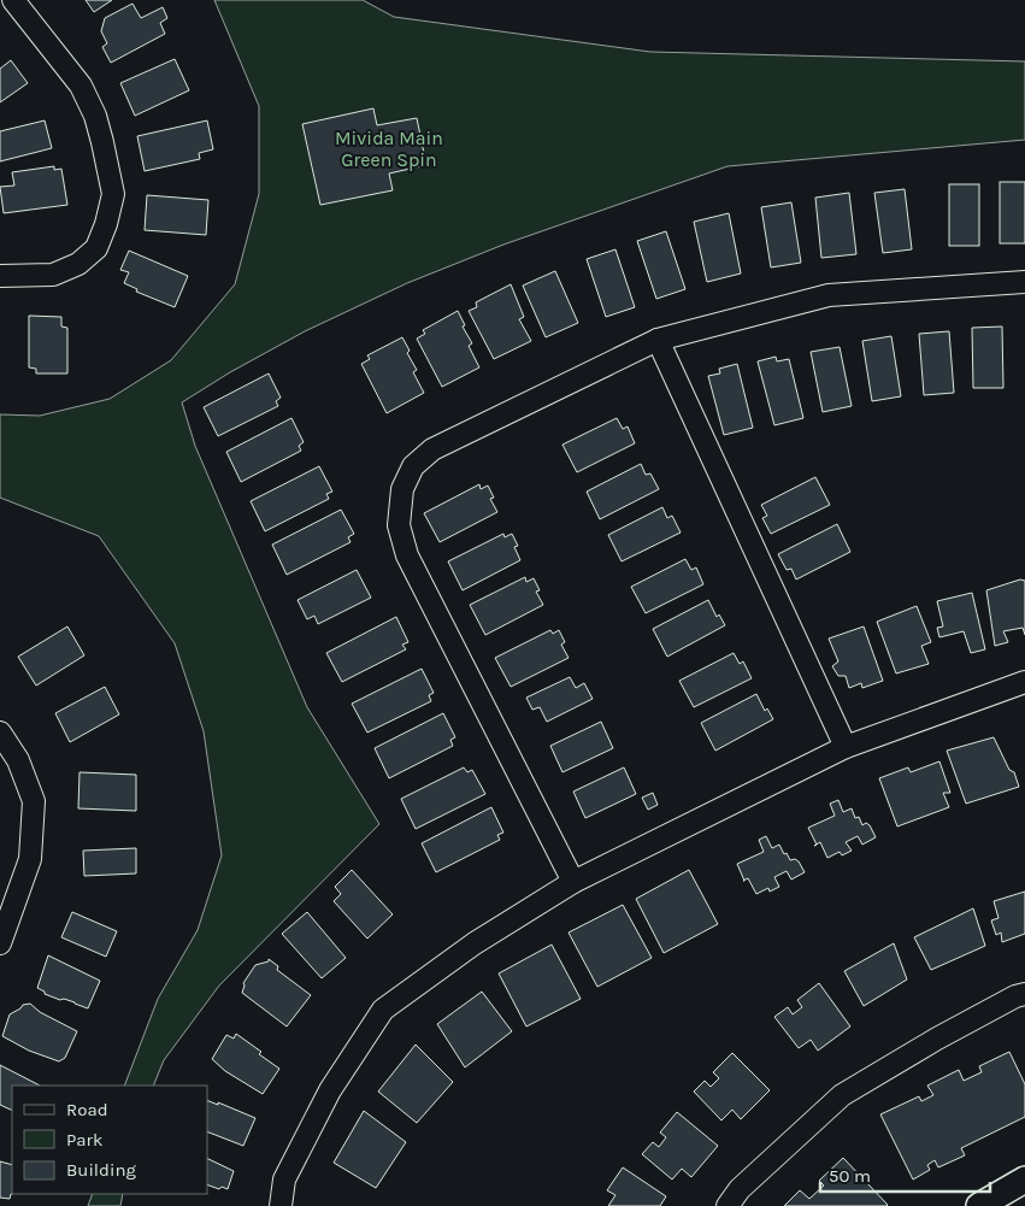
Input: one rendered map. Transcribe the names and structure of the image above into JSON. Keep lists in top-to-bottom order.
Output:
{
  "parks": ["Mivida Main Green Spin"],
  "legend": ["Road", "Park", "Building"],
  "scale_bar": "50 m"
}
